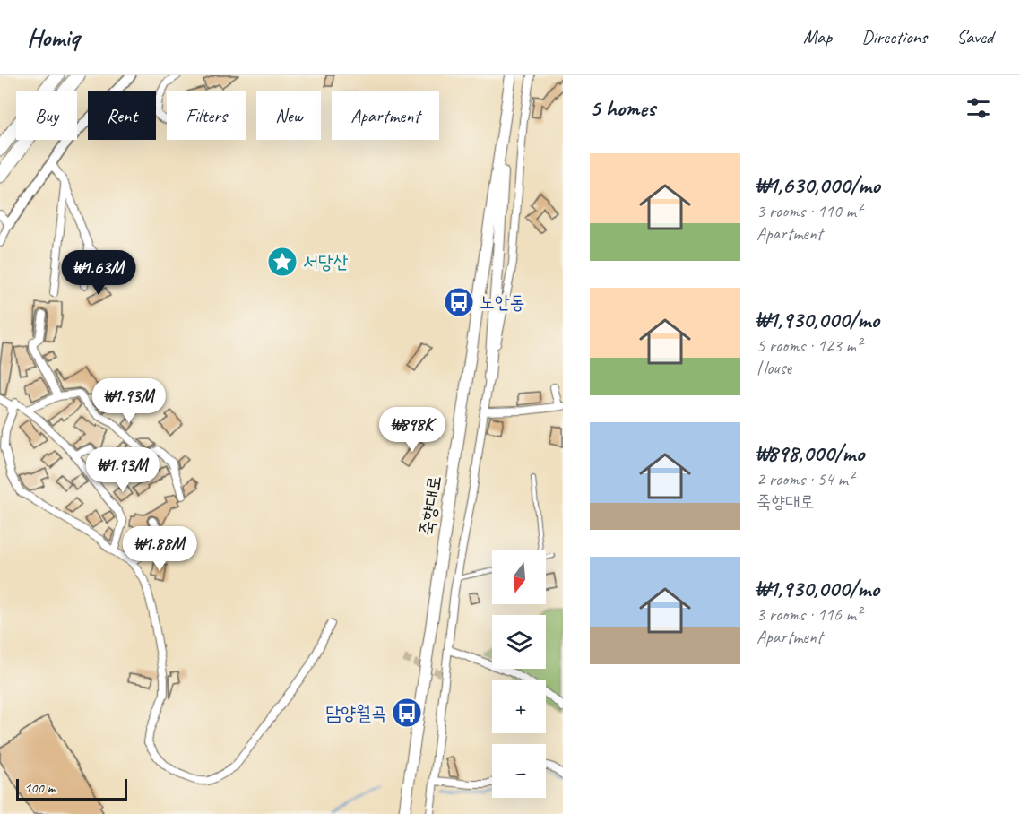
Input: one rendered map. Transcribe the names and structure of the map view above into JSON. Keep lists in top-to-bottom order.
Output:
{
  "streets": {
    "main road": ["죽향대로"]
  },
  "places": {
    "place": ["서당산"],
    "bus stop": ["노안동", "담양월곡"]
  },
  "scale_bar": "100 m",
  "north": "bottom",
  "page": {
    "header": "Homiq",
    "nav": ["Map", "Directions", "Saved"],
    "heading": "5 homes",
    "chip": [
      "Buy",
      "Rent",
      "Filters",
      "New",
      "Apartment"
    ],
    "list": [
      {
        "name": "₩1,630,000/mo",
        "note": "3 rooms · 110 m² · Apartment"
      },
      {
        "name": "₩1,930,000/mo",
        "note": "5 rooms · 123 m² · House"
      },
      {
        "name": "₩898,000/mo",
        "note": "2 rooms · 54 m² · 죽향대로"
      },
      {
        "name": "₩1,930,000/mo",
        "note": "3 rooms · 116 m² · Apartment"
      }
    ],
    "price": [
      "₩1.63M",
      "₩1.93M",
      "₩898K",
      "₩1.93M",
      "₩1.88M"
    ],
    "map_buttons": ["+", "−"],
    "scale": "100 m"
  }
}
